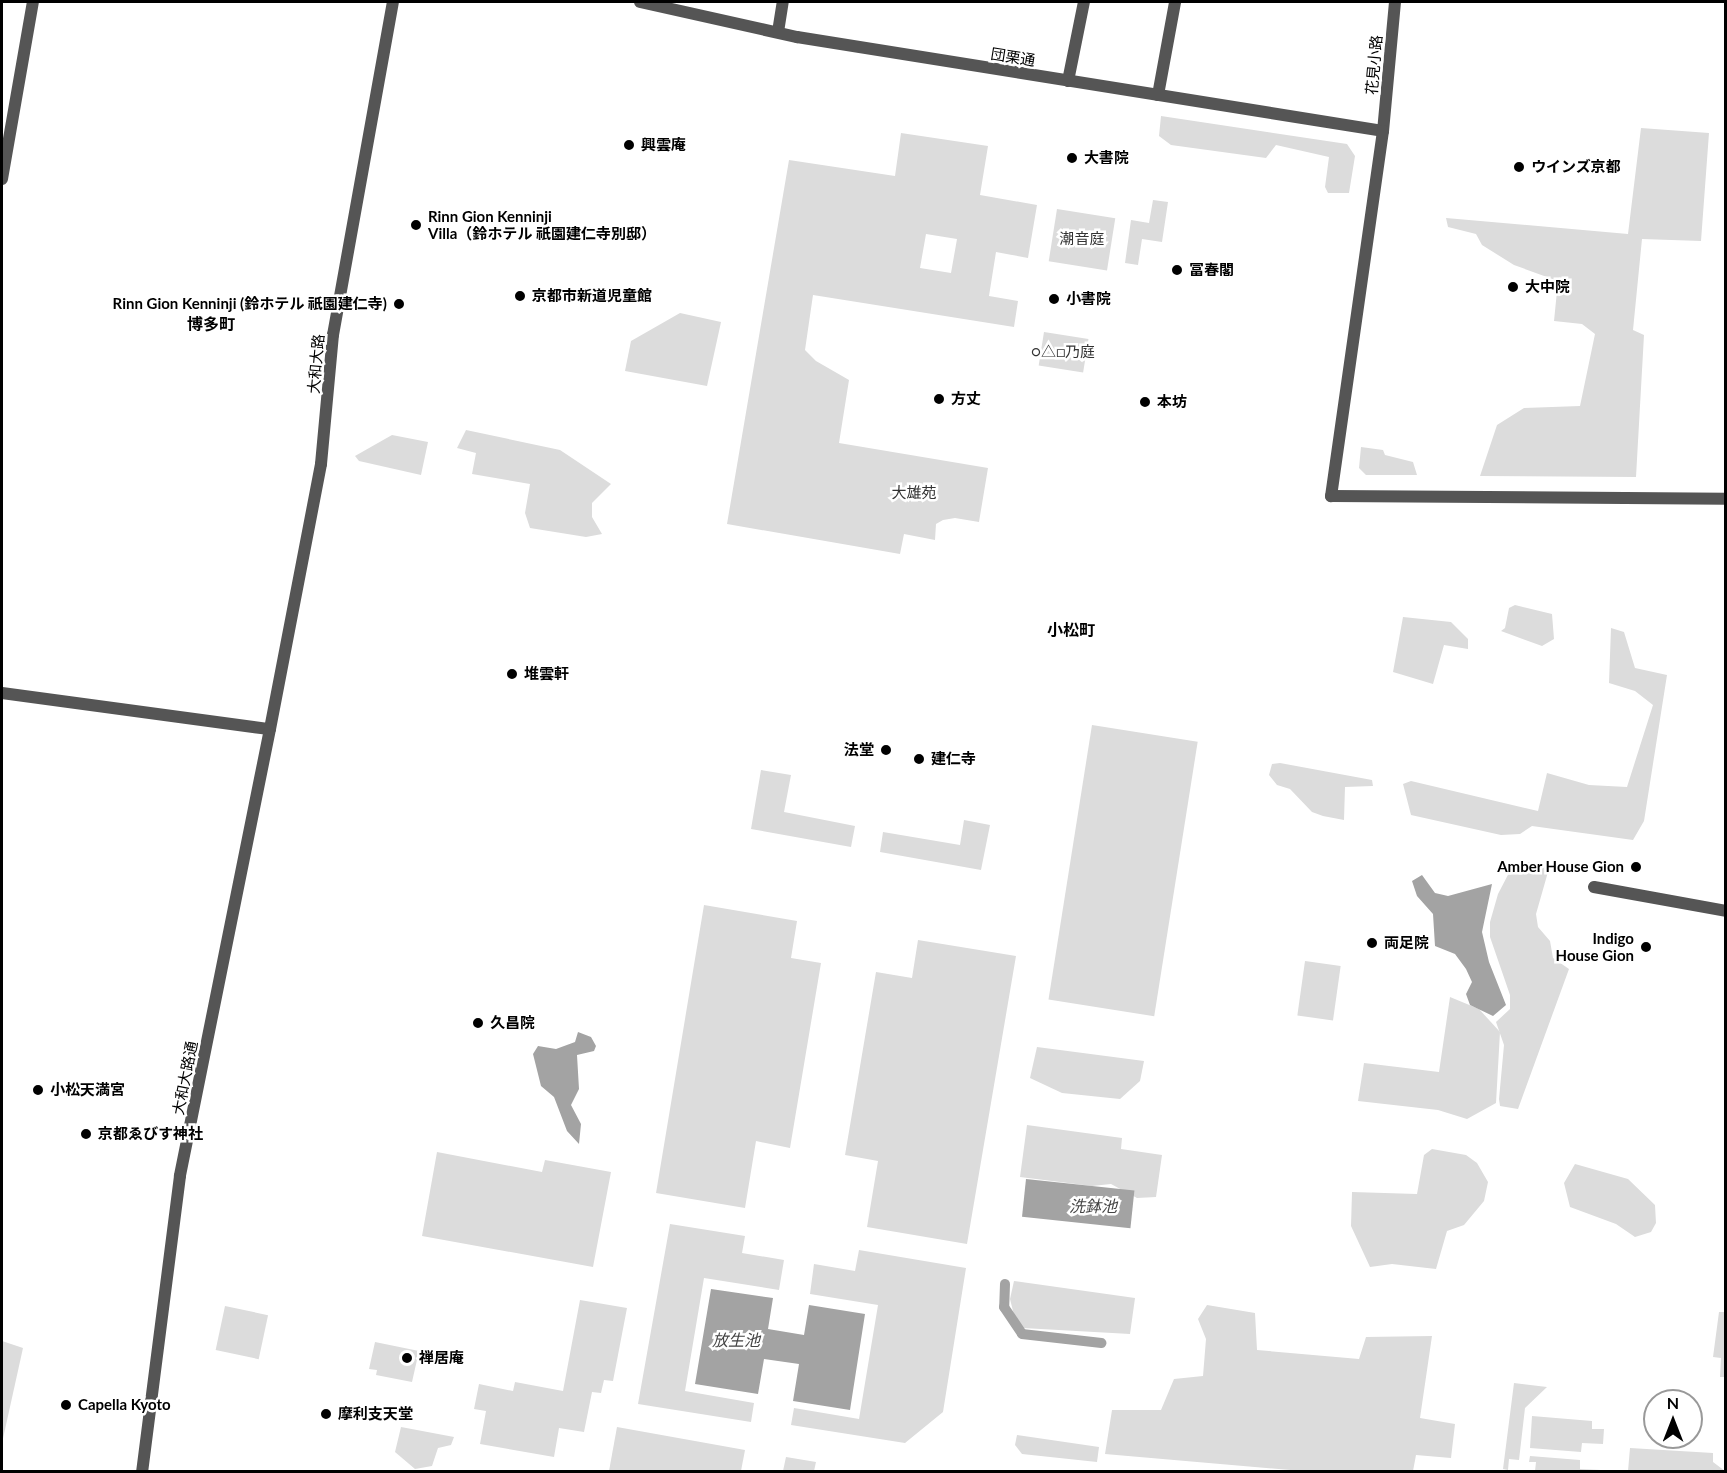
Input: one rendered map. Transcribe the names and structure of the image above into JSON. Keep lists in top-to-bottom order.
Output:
{
  "streets": {
    "street": [
      "団栗通",
      "花見小路",
      "大和大路",
      "大和大路通"
    ]
  },
  "crossings": [
    ["団栗通", "花見小路"],
    ["大和大路", "大和大路通"]
  ],
  "districts": ["博多町", "小松町"],
  "water": ["洗鉢池", "放生池"],
  "parks": ["潮音庭", "○△□乃庭", "大雄苑"],
  "places": [
    "興雲庵",
    "大書院",
    "ウインズ京都",
    "Rinn Gion Kenninji Villa（鈴ホテル 祇園建仁寺別邸）",
    "冨春閣",
    "大中院",
    "京都市新道児童館",
    "小書院",
    "Rinn Gion Kenninji (鈴ホテル 祇園建仁寺)",
    "方丈",
    "本坊",
    "堆雲軒",
    "法堂",
    "建仁寺",
    "Amber House Gion",
    "両足院",
    "Indigo House Gion",
    "久昌院",
    "小松天満宮",
    "京都ゑびす神社",
    "禅居庵",
    "Capella Kyoto",
    "摩利支天堂"
  ],
  "north": "top"
}
